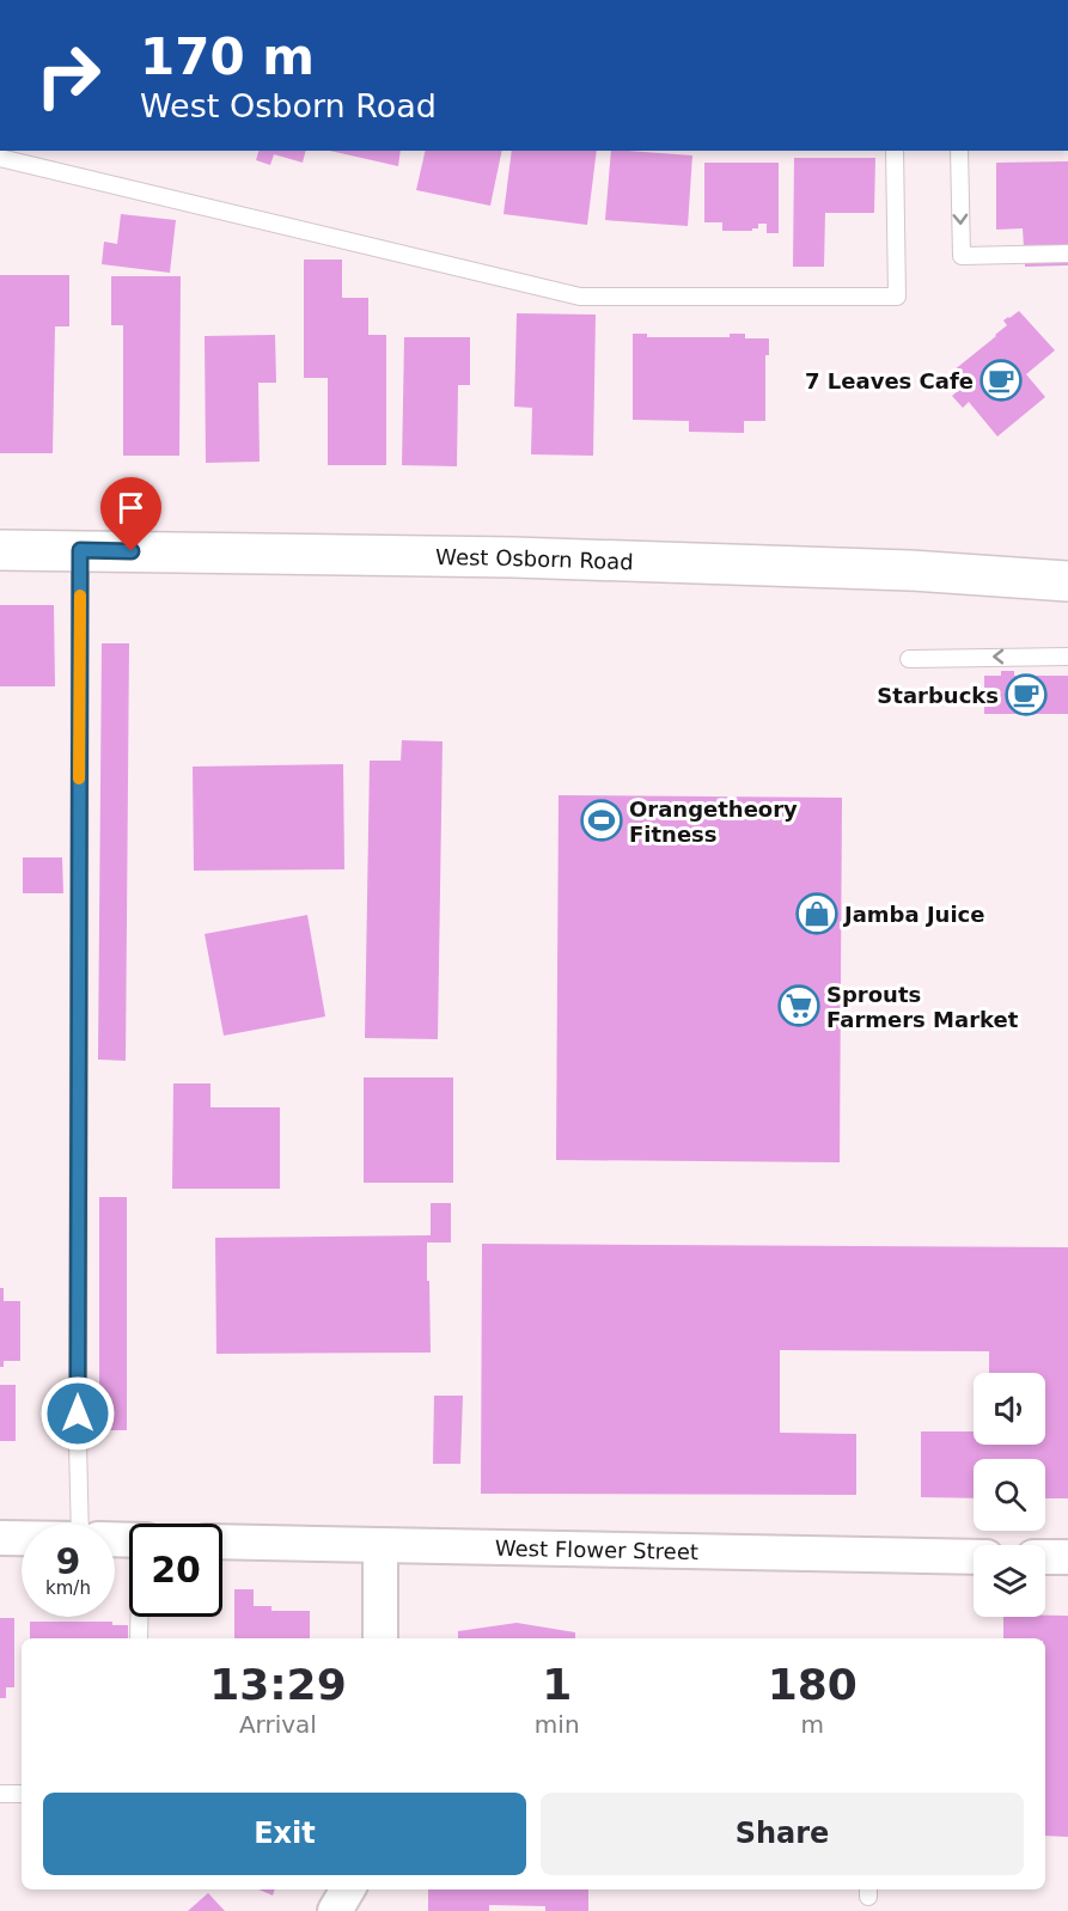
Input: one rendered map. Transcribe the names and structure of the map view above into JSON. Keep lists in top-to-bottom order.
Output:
{
  "streets": {
    "street": ["West Osborn Road", "West Flower Street"]
  },
  "places": {
    "cafe": ["7 Leaves Cafe", "Starbucks"],
    "sports": ["Orangetheory Fitness"],
    "shop": ["Jamba Juice"],
    "supermarket": ["Sprouts Farmers Market"]
  },
  "page": {
    "turn": ["170 m", "West Osborn Road"],
    "speed": "9 km/h",
    "limit": "20",
    "eta": [
      "13:29",
      "Arrival",
      "1",
      "min",
      "180",
      "m"
    ],
    "buttons": ["Exit", "Share"]
  }
}
